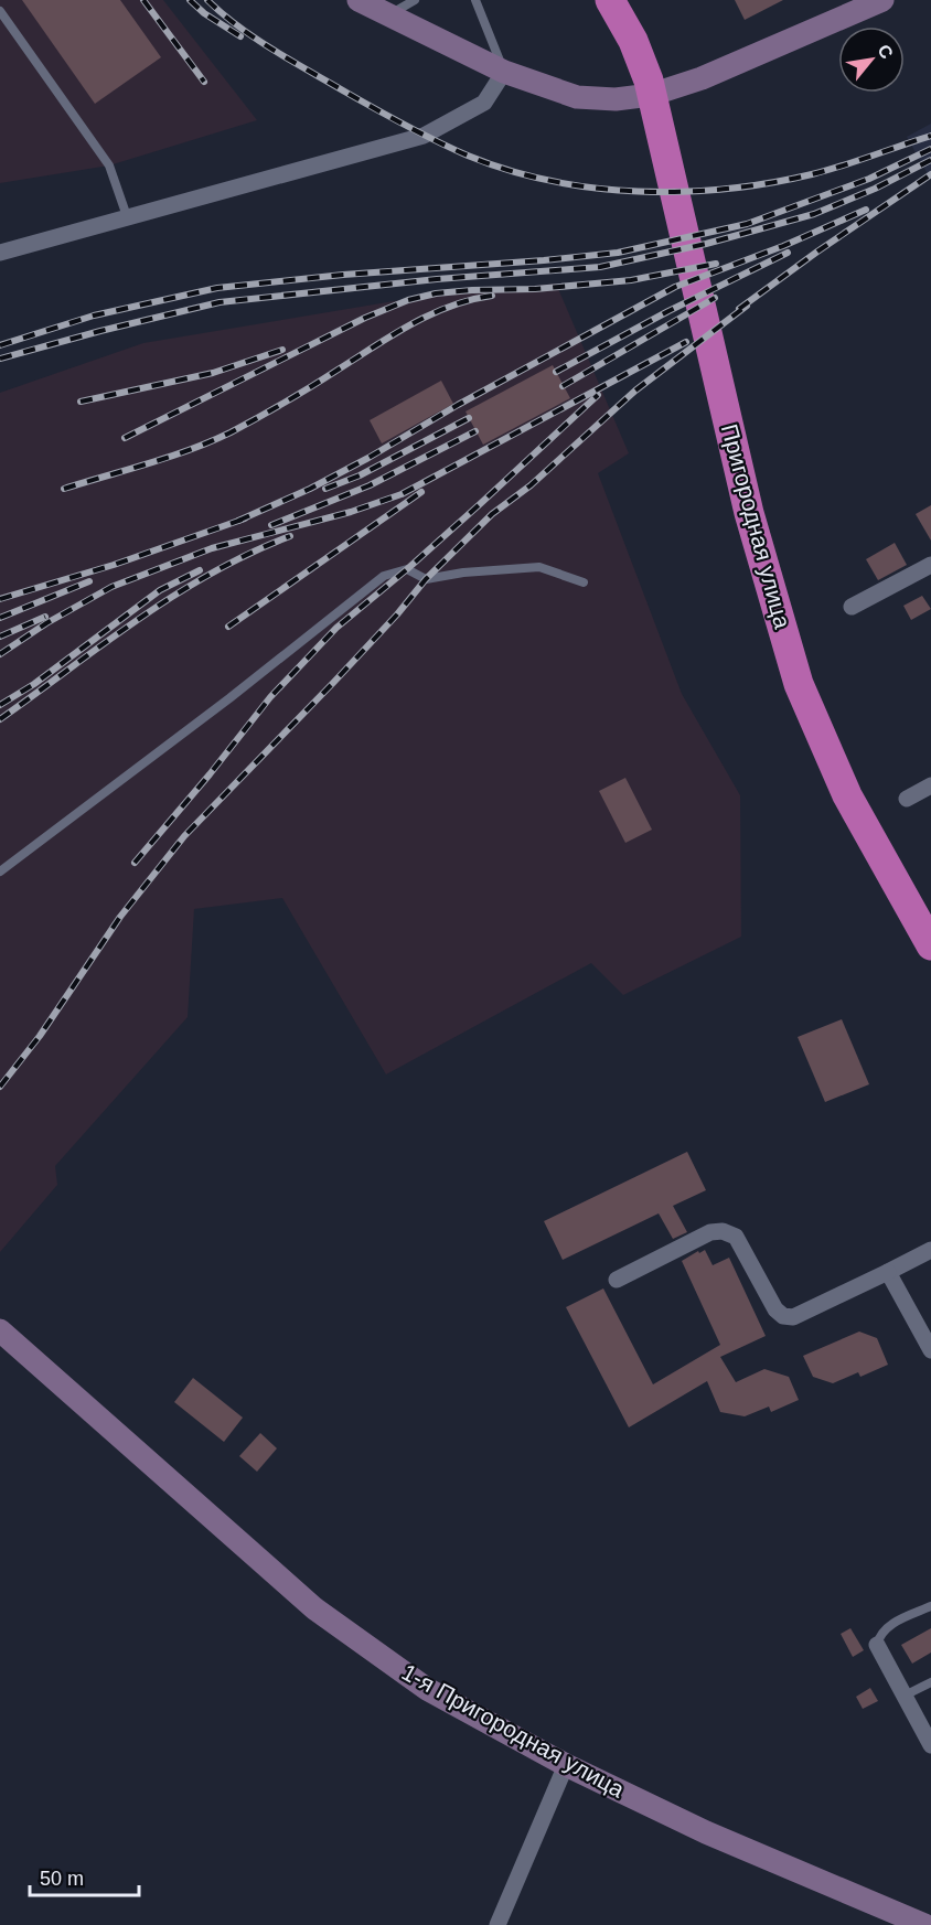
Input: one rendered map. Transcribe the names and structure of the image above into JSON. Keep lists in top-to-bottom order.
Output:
{
  "streets": {
    "highway": ["Пригородная улица"],
    "street": ["1-я Пригородная улица"]
  },
  "scale_bar": "50 m",
  "north": "top right"
}
